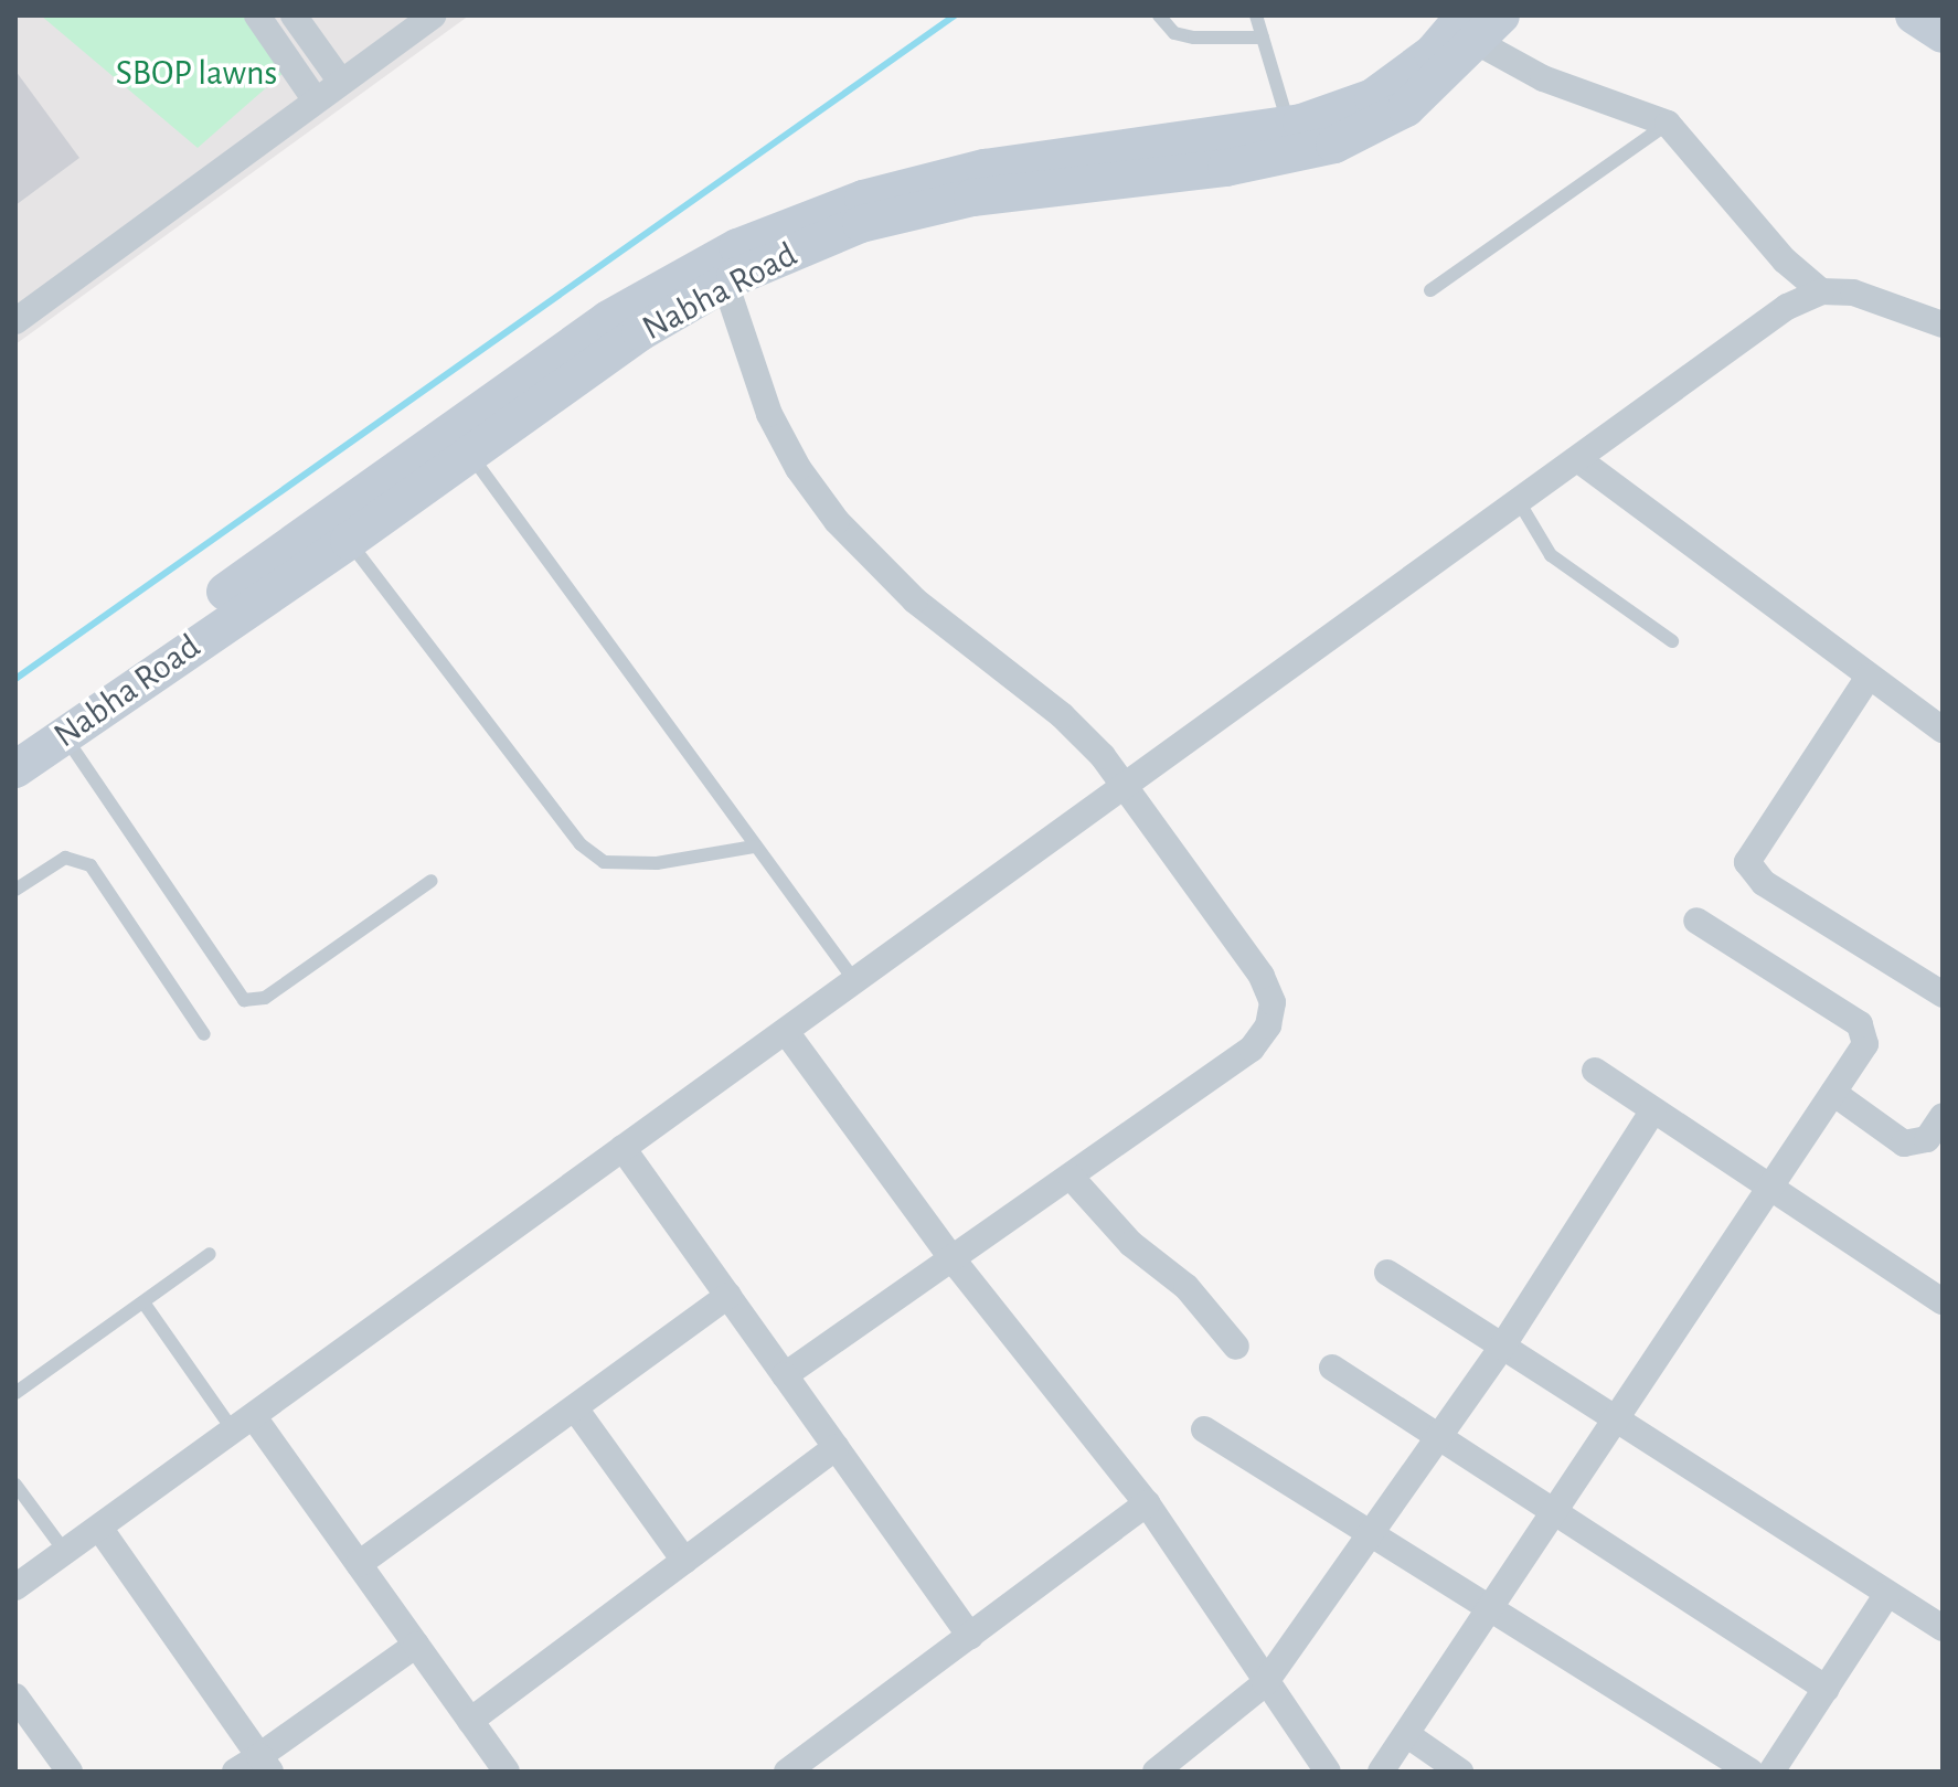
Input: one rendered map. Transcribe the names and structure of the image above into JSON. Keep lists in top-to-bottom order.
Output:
{
  "streets": {
    "main road": ["Nabha Road"]
  },
  "parks": ["SBOP lawns"]
}
